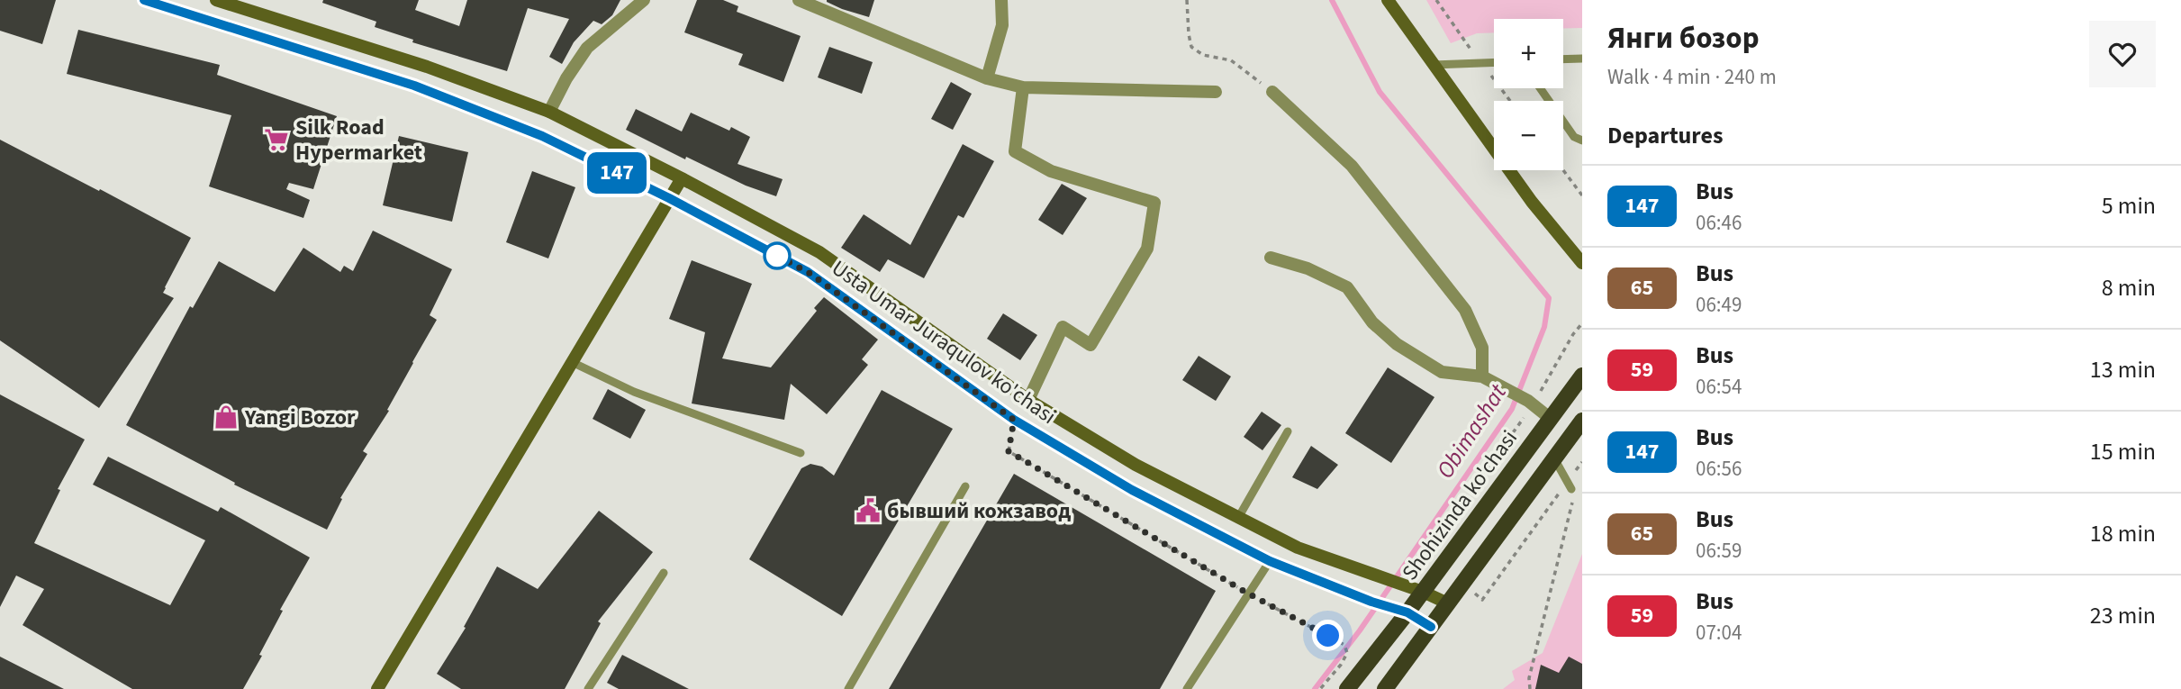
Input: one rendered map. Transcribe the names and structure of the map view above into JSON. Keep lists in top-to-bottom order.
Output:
{
  "streets": {
    "main road": ["Usta Umar Juraqulov ko'chasi", "Shohizinda ko'chasi"]
  },
  "crossings": [
    ["Usta Umar Juraqulov ko'chasi", "Shohizinda ko'chasi"]
  ],
  "water": ["Obimashat"],
  "places": {
    "supermarket": ["Silk Road Hypermarket"],
    "shop": ["Yangi Bozor"],
    "public building": ["бывший кожзавод"]
  },
  "lines": ["bus line 147"],
  "page": {
    "on_map": "147",
    "heading": [
      ["Янги бозор", "Walk · 4 min · 240 m"],
      "Departures"
    ],
    "map_buttons": ["+", "−"],
    "list": [
      {
        "mark": "147",
        "name": "Bus",
        "note": "06:46",
        "value": "5 min"
      },
      {
        "mark": "65",
        "name": "Bus",
        "note": "06:49",
        "value": "8 min"
      },
      {
        "mark": "59",
        "name": "Bus",
        "note": "06:54",
        "value": "13 min"
      },
      {
        "mark": "147",
        "name": "Bus",
        "note": "06:56",
        "value": "15 min"
      },
      {
        "mark": "65",
        "name": "Bus",
        "note": "06:59",
        "value": "18 min"
      },
      {
        "mark": "59",
        "name": "Bus",
        "note": "07:04",
        "value": "23 min"
      }
    ]
  }
}
